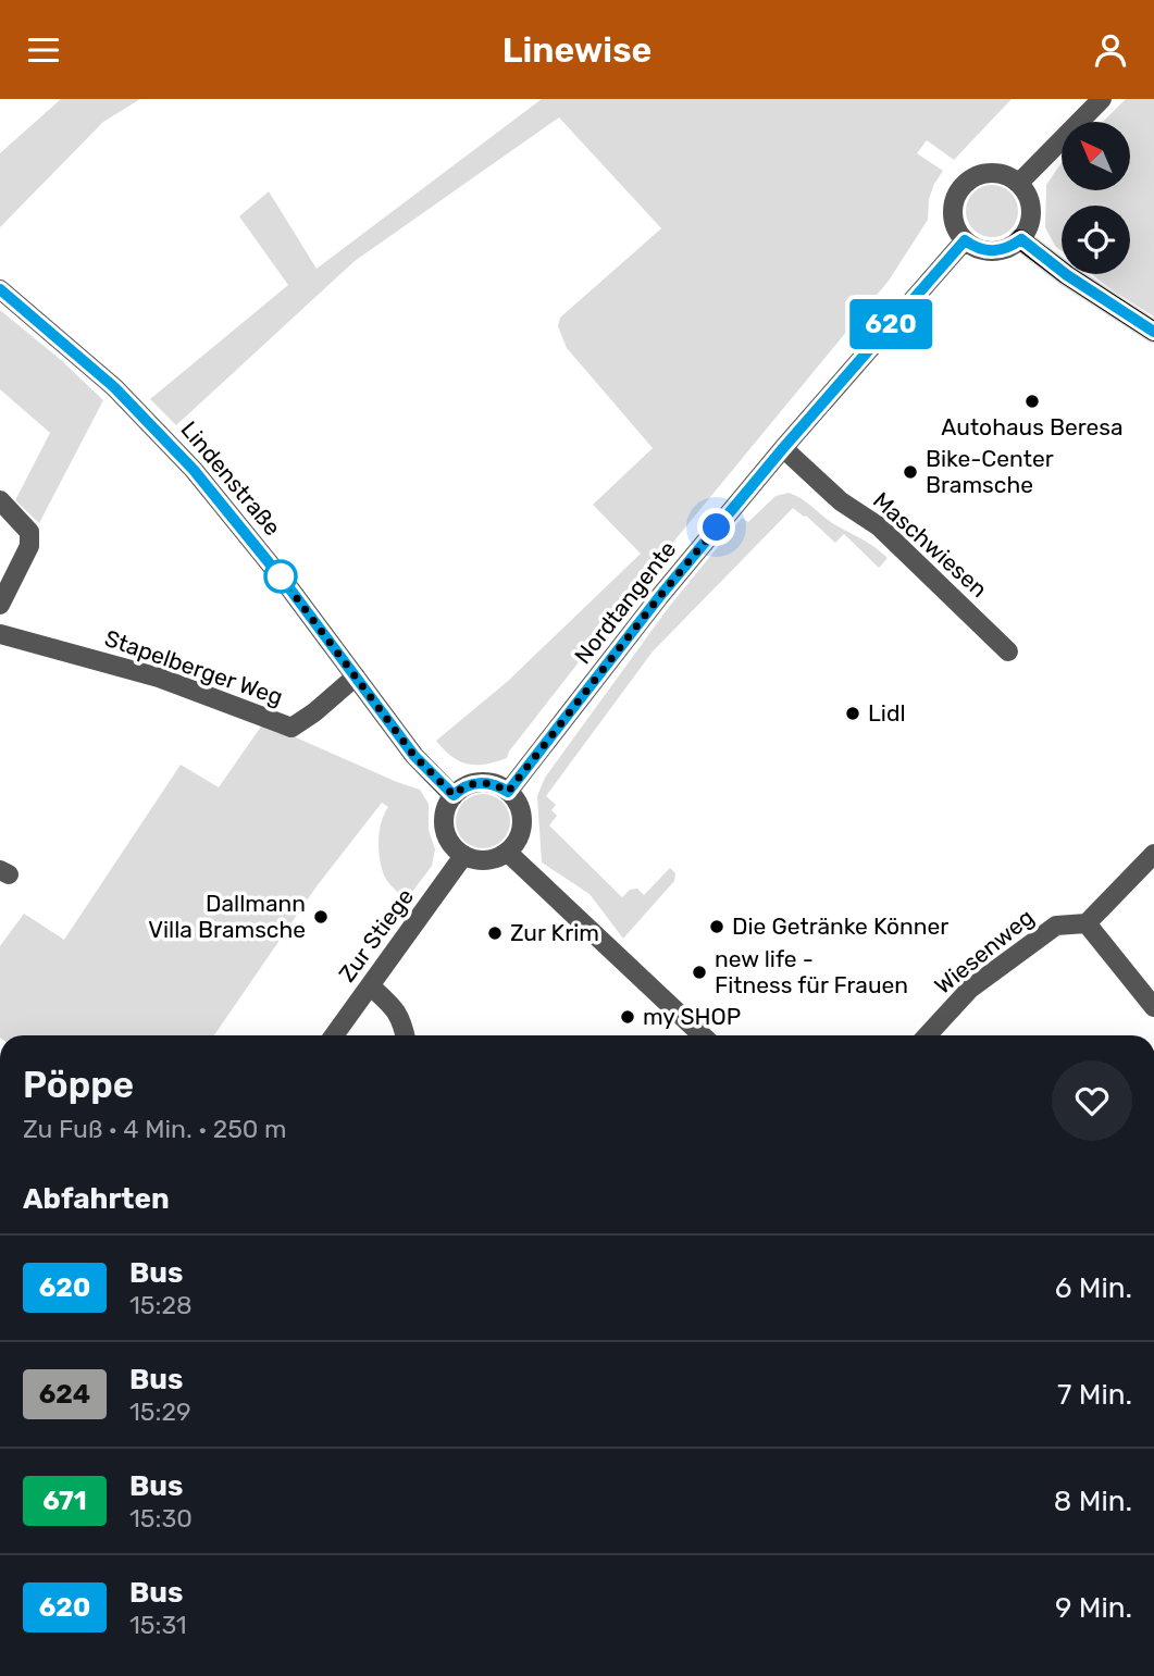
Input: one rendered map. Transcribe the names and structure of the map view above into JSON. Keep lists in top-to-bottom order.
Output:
{
  "streets": {
    "street": [
      "Lindenstraße",
      "Maschwiesen",
      "Nordtangente",
      "Stapelberger Weg",
      "Zur Stiege",
      "Wiesenweg"
    ]
  },
  "crossings": [
    ["Lindenstraße", "Nordtangente"],
    ["Lindenstraße", "Stapelberger Weg"],
    ["Lindenstraße", "Zur Stiege"],
    ["Maschwiesen", "Nordtangente"],
    ["Nordtangente", "Zur Stiege"]
  ],
  "places": [
    "Autohaus Beresa",
    "Bike-Center Bramsche",
    "Lidl",
    "Dallmann Villa Bramsche",
    "Die Getränke Könner",
    "Zur Krim",
    "new life - Fitness für Frauen",
    "my SHOP"
  ],
  "lines": ["bus line 620"],
  "north": "top left",
  "page": {
    "header": "Linewise",
    "on_map": "620",
    "heading": [
      ["Pöppe", "Zu Fuß · 4 Min. · 250 m"],
      "Abfahrten"
    ],
    "list": [
      {
        "mark": "620",
        "name": "Bus",
        "note": "15:28",
        "value": "6 Min."
      },
      {
        "mark": "624",
        "name": "Bus",
        "note": "15:29",
        "value": "7 Min."
      },
      {
        "mark": "671",
        "name": "Bus",
        "note": "15:30",
        "value": "8 Min."
      },
      {
        "mark": "620",
        "name": "Bus",
        "note": "15:31",
        "value": "9 Min."
      }
    ]
  }
}
